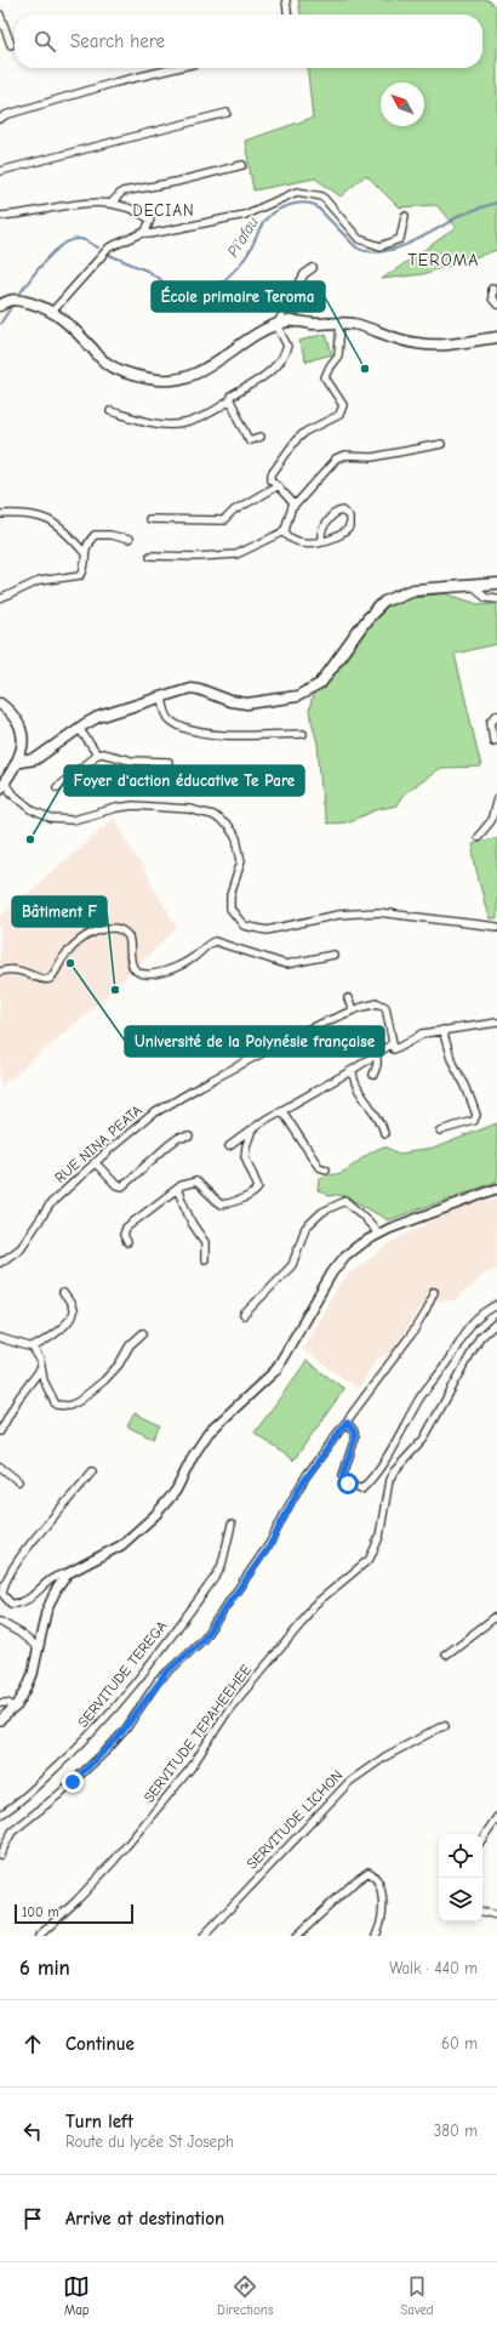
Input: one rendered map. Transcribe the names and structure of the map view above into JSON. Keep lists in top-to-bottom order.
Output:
{
  "streets": {
    "street": [
      "RUE NINA PEATA",
      "SERVITUDE TEREGA",
      "SERVITUDE TEPAHEEHEE",
      "SERVITUDE LICHON"
    ]
  },
  "districts": ["DECIAN", "TEROMA"],
  "water": ["Pi'afau"],
  "places": [
    "École primaire Teroma",
    "Foyer d'action éducative Te Pare",
    "Université de la Polynésie française",
    "Bâtiment F"
  ],
  "scale_bar": "100 m",
  "north": "top left",
  "page": {
    "search": "Search here",
    "scale": "100 m",
    "heading": ["6 min", "Walk · 440 m"],
    "list": [
      ["Continue", "60 m"],
      ["Turn left", "Route du lycée St Joseph", "380 m"],
      "Arrive at destination"
    ],
    "nav": ["Map", "Directions", "Saved"]
  }
}
